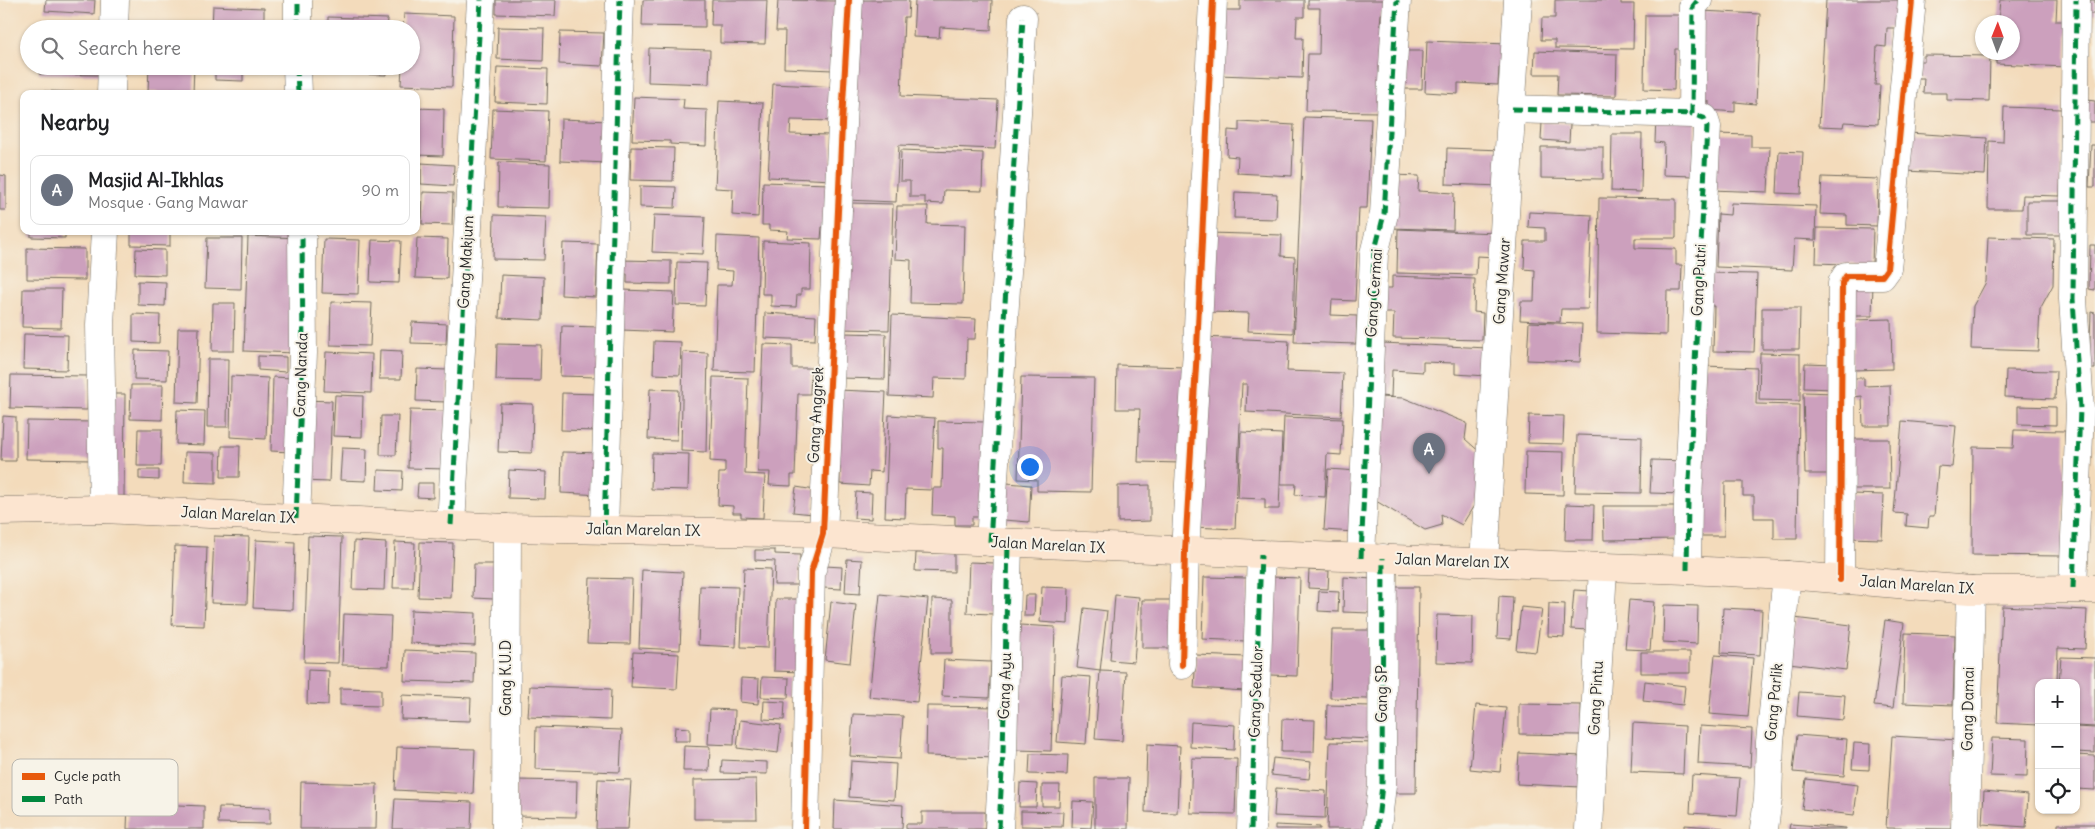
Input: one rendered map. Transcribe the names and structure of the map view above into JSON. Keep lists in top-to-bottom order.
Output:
{
  "streets": {
    "main road": ["Jalan Marelan IX"],
    "street": [
      "Gang Makjum",
      "Gang Putri",
      "Gang Mawar",
      "Gang Cermai",
      "Gang Nanda",
      "Gang Anggrek",
      "Gang K.U.D",
      "Gang Ayu",
      "Gang Sedulor",
      "Gang SP",
      "Gang Pintu",
      "Gang Parlik",
      "Gang Damai"
    ]
  },
  "crossings": [
    ["Gang Makjum", "Jalan Marelan IX"],
    ["Gang Putri", "Jalan Marelan IX"],
    ["Gang Mawar", "Jalan Marelan IX"],
    ["Gang Cermai", "Jalan Marelan IX"],
    ["Gang Cermai", "Gang SP"],
    ["Gang Nanda", "Jalan Marelan IX"],
    ["Gang Anggrek", "Jalan Marelan IX"],
    ["Jalan Marelan IX", "Gang K.U.D"],
    ["Jalan Marelan IX", "Gang Ayu"],
    ["Jalan Marelan IX", "Gang Sedulor"],
    ["Jalan Marelan IX", "Gang SP"],
    ["Jalan Marelan IX", "Gang Pintu"],
    ["Jalan Marelan IX", "Gang Parlik"],
    ["Jalan Marelan IX", "Gang Damai"]
  ],
  "legend": ["Cycle path", "Path"],
  "north": "top",
  "page": {
    "search": "Search here",
    "heading": "Nearby",
    "list": [
      {
        "mark": "A",
        "name": "Masjid Al-Ikhlas",
        "note": "Mosque · Gang Mawar",
        "value": "90 m"
      }
    ],
    "pins": "A",
    "map_buttons": ["+", "−"]
  }
}
